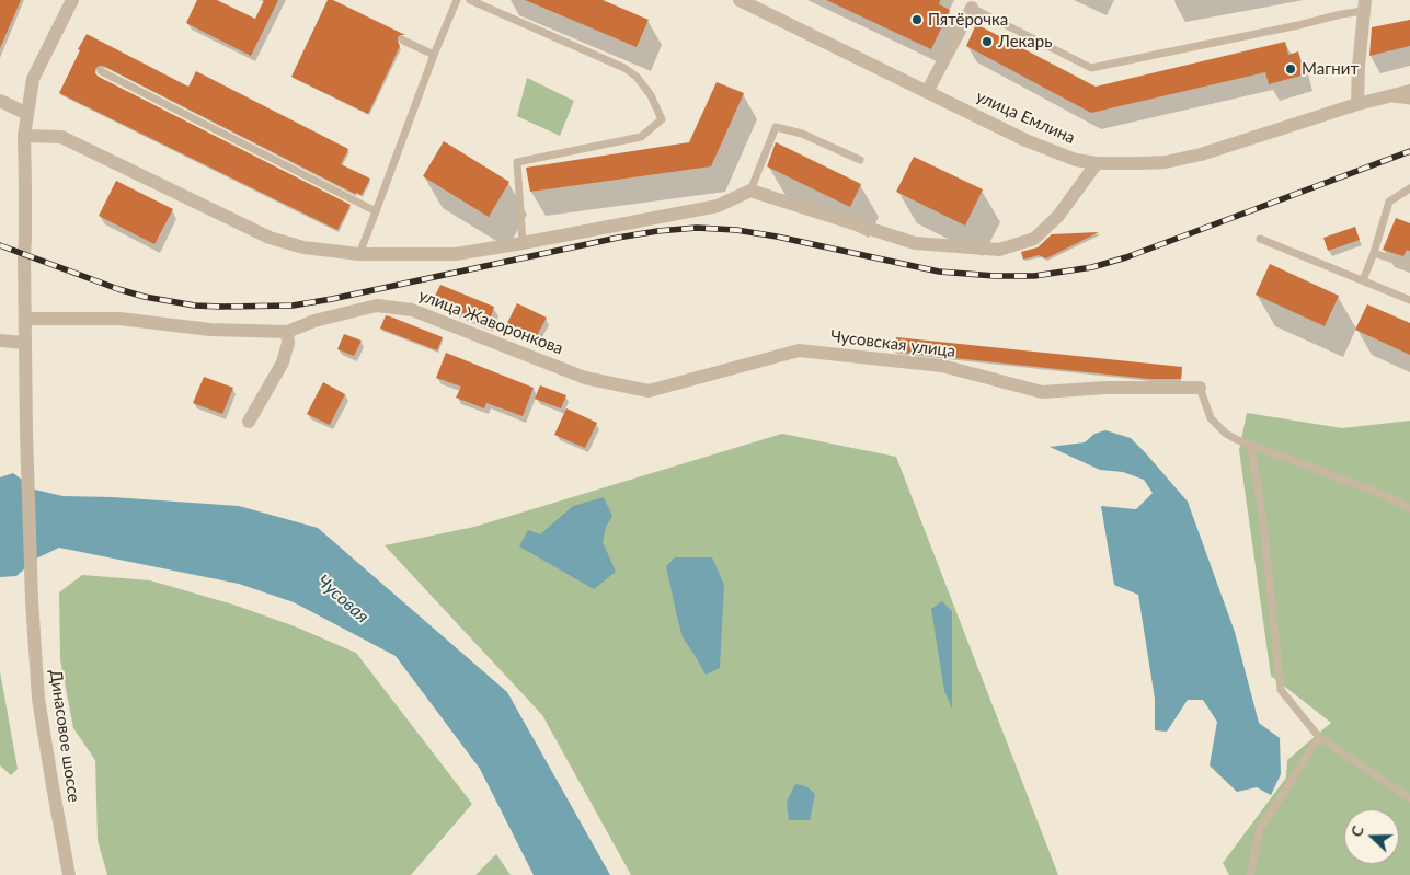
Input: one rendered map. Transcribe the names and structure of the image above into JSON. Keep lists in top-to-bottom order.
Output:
{
  "streets": {
    "street": [
      "улица Емлина",
      "улица Жаворонкова",
      "Чусовская улица",
      "Динасовое шоссе"
    ]
  },
  "crossings": [
    ["улица Жаворонкова", "Чусовская улица"],
    ["улица Жаворонкова", "Динасовое шоссе"]
  ],
  "water": ["Чусовая"],
  "places": ["Пятёрочка", "Лекарь", "Магнит"],
  "north": "left"
}
